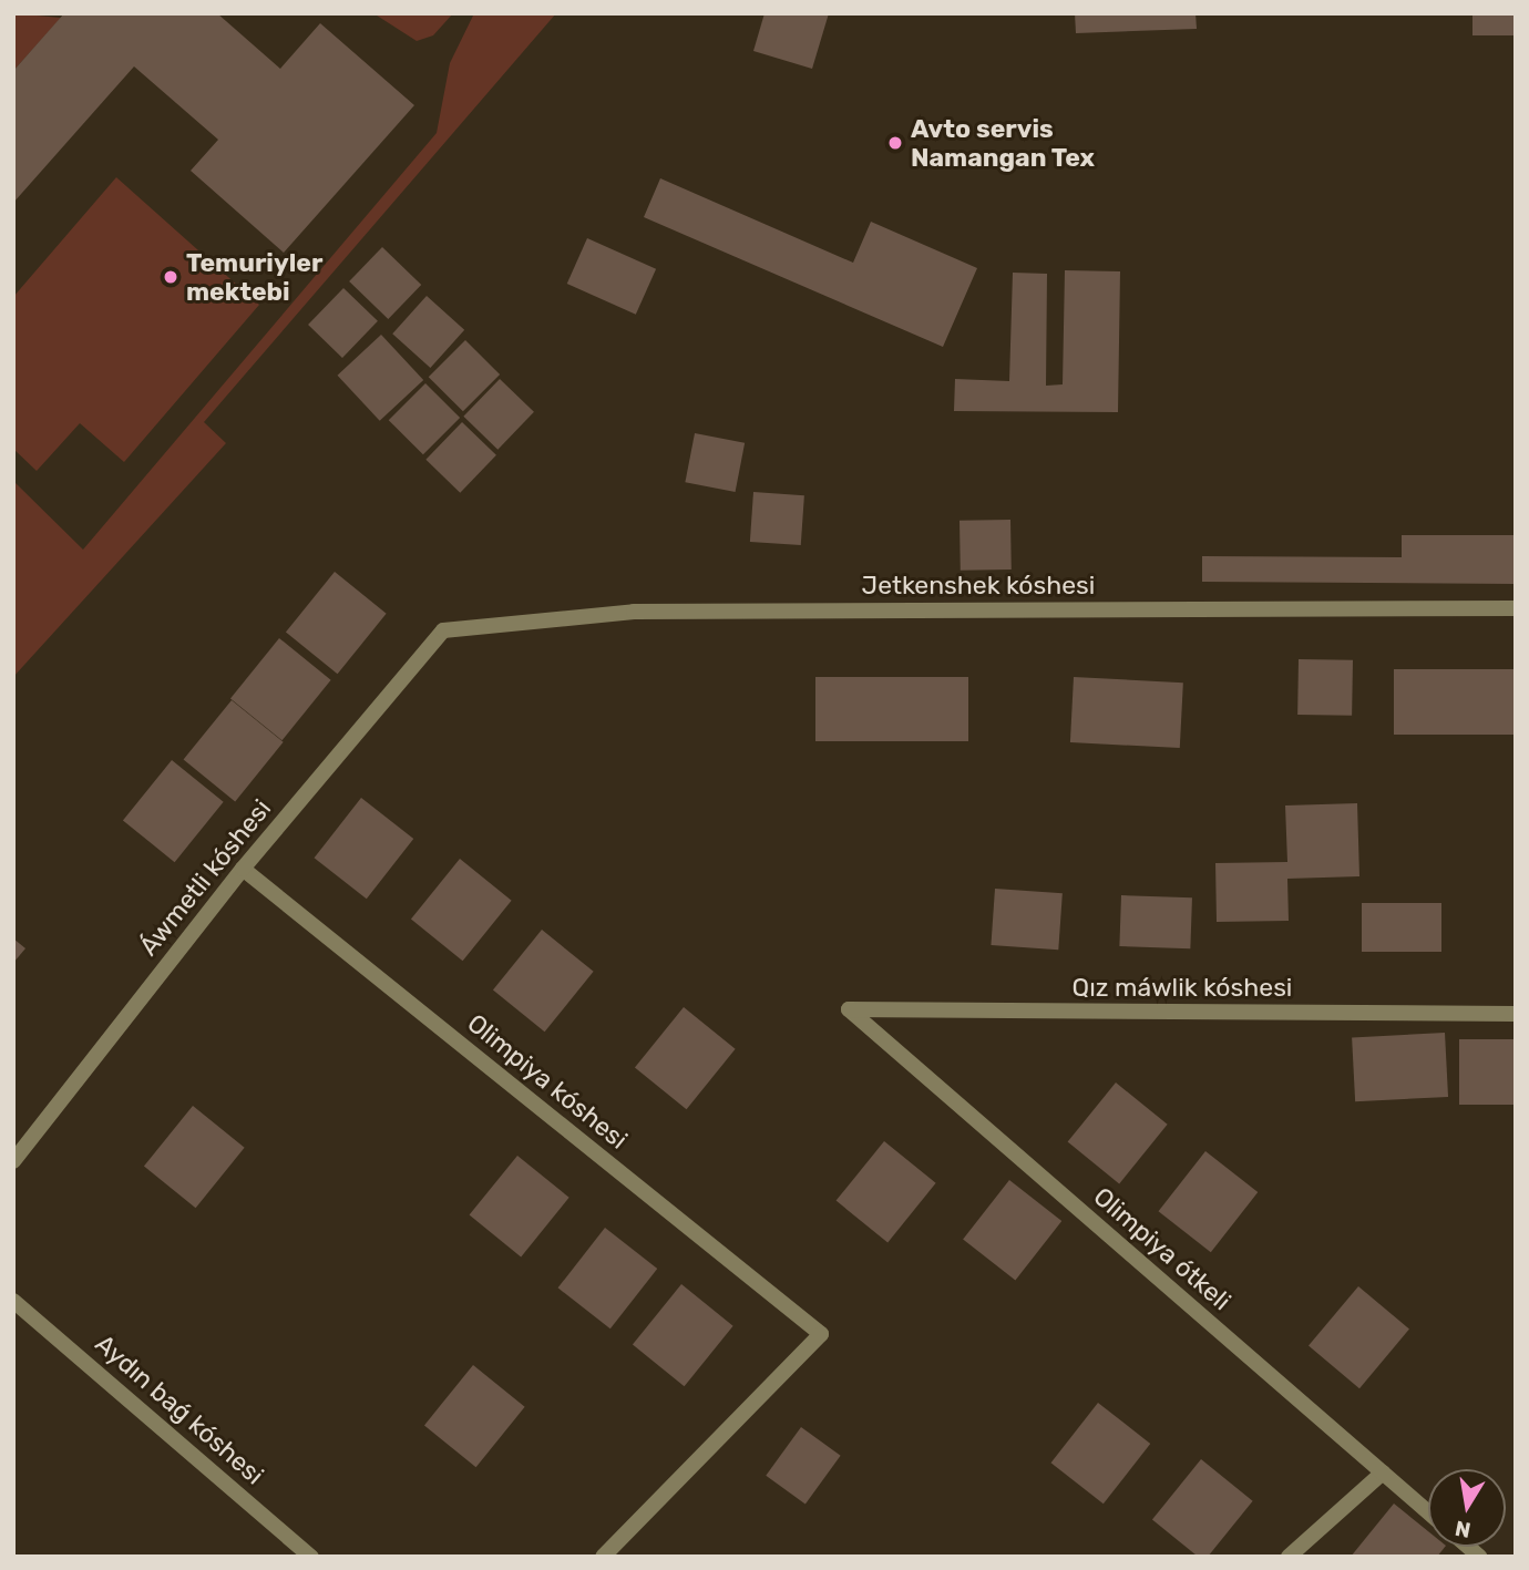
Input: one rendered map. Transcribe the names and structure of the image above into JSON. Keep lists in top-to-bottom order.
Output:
{
  "streets": {
    "street": [
      "Jetkenshek kóshesi",
      "Áwmetli kóshesi",
      "Qız máwlik kóshesi",
      "Olimpiya kóshesi",
      "Olimpiya ótkeli",
      "Aydın baǵ kóshesi"
    ]
  },
  "crossings": [
    ["Jetkenshek kóshesi", "Áwmetli kóshesi"],
    ["Áwmetli kóshesi", "Olimpiya kóshesi"],
    ["Qız máwlik kóshesi", "Olimpiya ótkeli"]
  ],
  "places": ["Avto servis Namangan Tex", "Temuriyler mektebi"],
  "north": "bottom"
}
